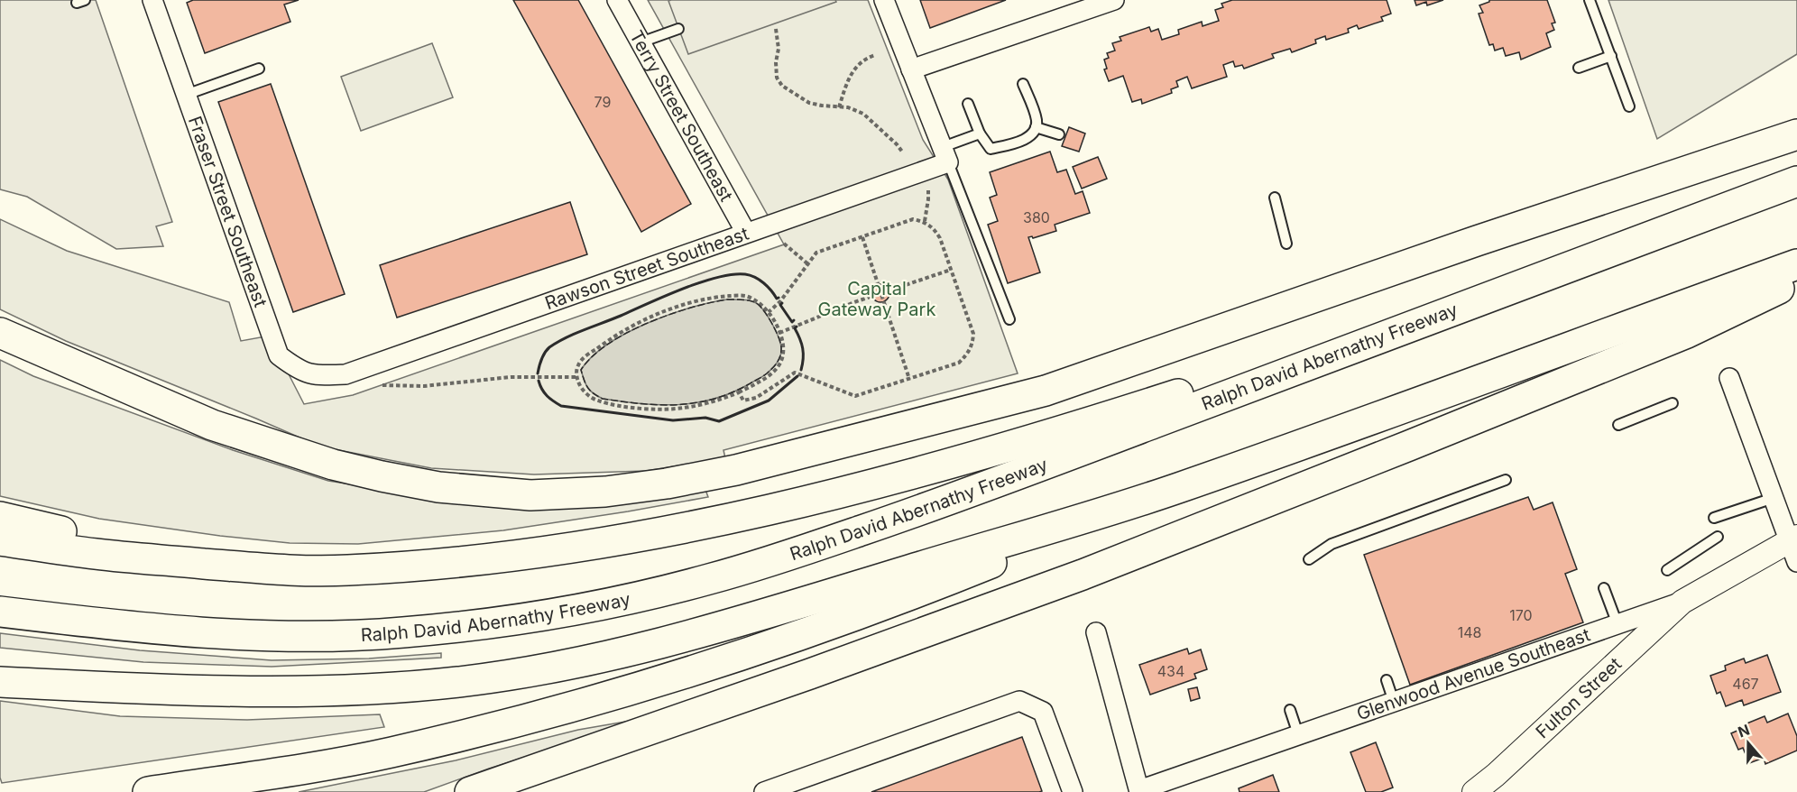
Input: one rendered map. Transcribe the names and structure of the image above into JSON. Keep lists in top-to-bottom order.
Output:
{
  "streets": {
    "highway": ["Ralph David Abernathy Freeway"],
    "street": [
      "Terry Street Southeast",
      "Fraser Street Southeast",
      "Rawson Street Southeast",
      "Glenwood Avenue Southeast",
      "Fulton Street"
    ]
  },
  "crossings": [
    ["Terry Street Southeast", "Rawson Street Southeast"],
    ["Fraser Street Southeast", "Rawson Street Southeast"],
    ["Glenwood Avenue Southeast", "Fulton Street"]
  ],
  "parks": ["Capital Gateway Park"],
  "house_numbers": [
    "79",
    "380",
    "170",
    "148",
    "434",
    "467"
  ],
  "north": "top"
}
